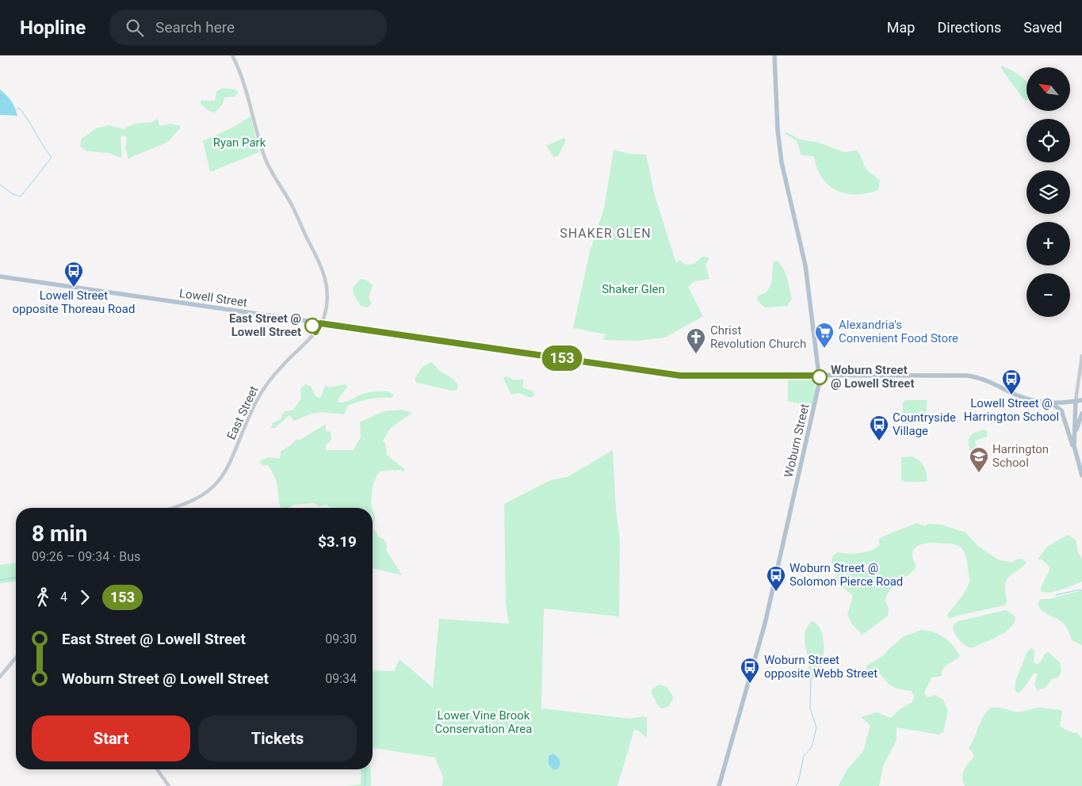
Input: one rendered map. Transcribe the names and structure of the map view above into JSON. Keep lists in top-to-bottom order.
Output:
{
  "streets": {
    "main road": ["Lowell Street", "Woburn Street"],
    "street": ["East Street"]
  },
  "crossings": [
    ["Lowell Street", "East Street"],
    ["Lowell Street", "Woburn Street"]
  ],
  "districts": ["SHAKER GLEN"],
  "parks": ["Ryan Park", "Shaker Glen", "Lower Vine Brook Conservation Area"],
  "places": {
    "bus stop": [
      "Lowell Street opposite Thoreau Road",
      "Lowell Street @ Harrington School",
      "Countryside Village",
      "Woburn Street @ Solomon Pierce Road",
      "Woburn Street opposite Webb Street"
    ],
    "other": ["East Street @ Lowell Street", "Woburn Street @ Lowell Street"],
    "supermarket": ["Alexandria's Convenient Food Store"],
    "church": ["Christ Revolution Church"],
    "school or university": ["Harrington School"]
  },
  "lines": ["bus line 153"],
  "north": "top left",
  "page": {
    "header": "Hopline",
    "search": "Search here",
    "nav": ["Map", "Directions", "Saved"],
    "on_map": "153",
    "map_buttons": ["+", "−"],
    "heading": ["8 min", "09:26 – 09:34 · Bus", "$3.19"],
    "legs": ["4", "153"],
    "list": [
      {
        "name": "East Street @ Lowell Street",
        "value": "09:30"
      },
      {
        "name": "Woburn Street @ Lowell Street",
        "value": "09:34"
      }
    ],
    "buttons": ["Start", "Tickets"]
  }
}
